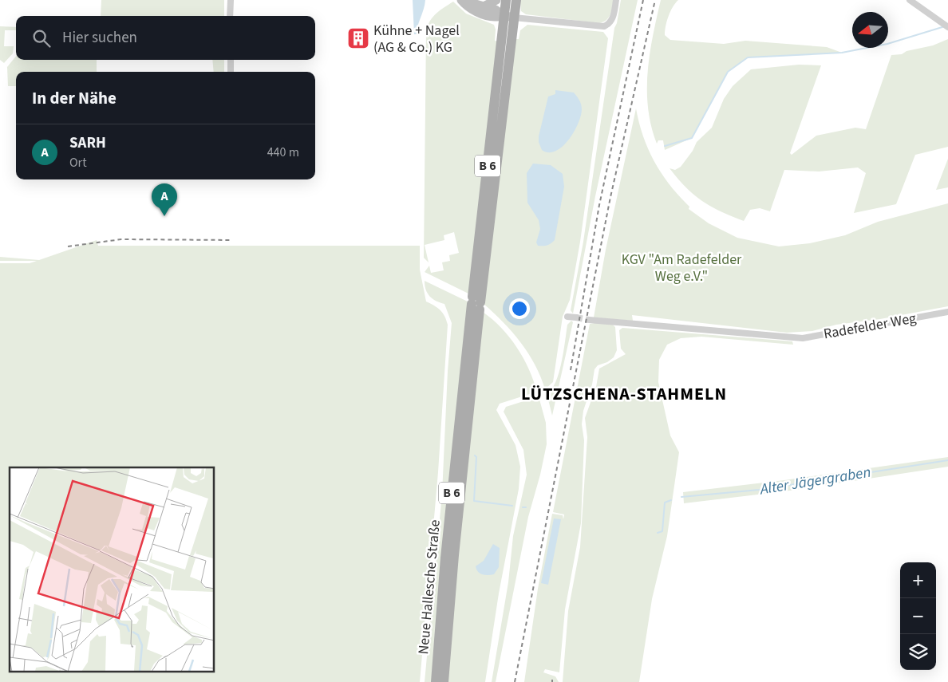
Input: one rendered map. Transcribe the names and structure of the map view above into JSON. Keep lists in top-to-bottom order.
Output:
{
  "streets": {
    "main road": ["B 6", "Neue Hallesche Straße"],
    "street": ["Radefelder Weg"]
  },
  "districts": ["LÜTZSCHENA-STAHMELN"],
  "water": ["Alter Jägergraben"],
  "parks": ["KGV \"Am Radefelder Weg e.V.\""],
  "places": {
    "building": ["Kühne + Nagel (AG & Co.) KG"]
  },
  "north": "left",
  "page": {
    "search": "Hier suchen",
    "heading": "In der Nähe",
    "list": [
      {
        "mark": "A",
        "name": "SARH",
        "note": "Ort",
        "value": "440 m"
      }
    ],
    "pins": "A",
    "map_buttons": ["+", "−"]
  }
}
